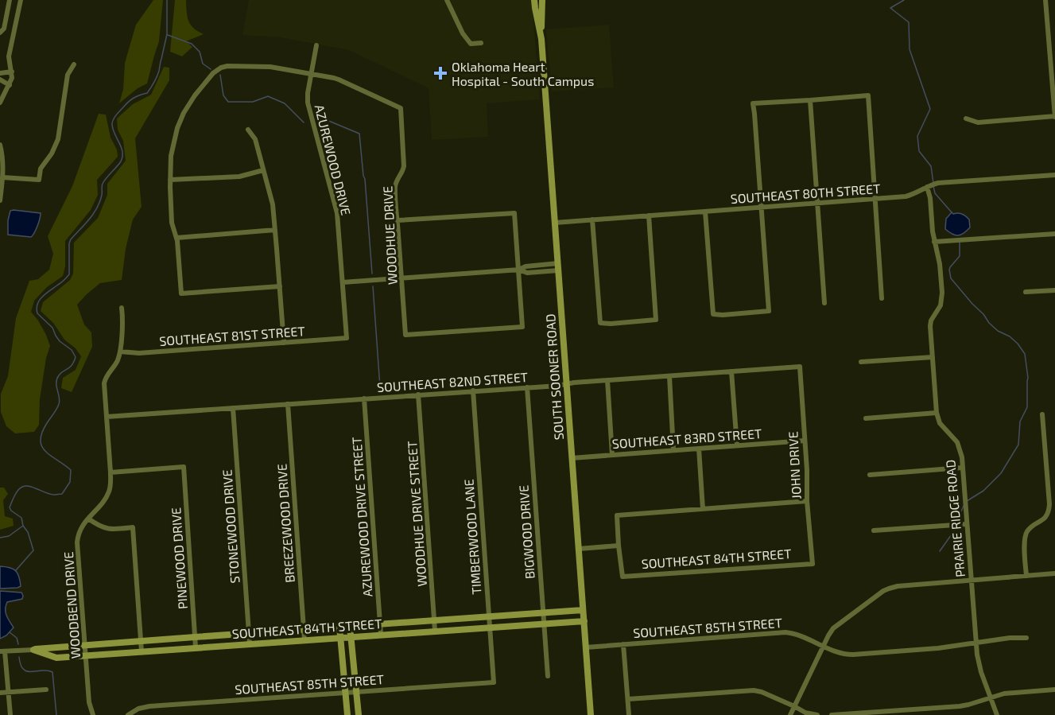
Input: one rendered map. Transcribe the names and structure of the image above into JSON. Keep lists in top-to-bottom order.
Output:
{
  "streets": {
    "street": [
      "AZUREWOOD DRIVE",
      "SOUTHEAST 80TH STREET",
      "WOODHUE DRIVE",
      "SOUTHEAST 81ST STREET",
      "SOUTH SOONER ROAD",
      "SOUTHEAST 82ND STREET",
      "SOUTHEAST 83RD STREET",
      "JOHN DRIVE",
      "WOODHUE DRIVE STREET",
      "AZUREWOOD DRIVE STREET",
      "PRAIRIE RIDGE ROAD",
      "BREEZEWOOD DRIVE",
      "STONEWOOD DRIVE",
      "BIGWOOD DRIVE",
      "TIMBERWOOD LANE",
      "PINEWOOD DRIVE",
      "SOUTHEAST 84TH STREET",
      "WOODBEND DRIVE",
      "SOUTHEAST 85TH STREET"
    ]
  },
  "crossings": [
    ["AZUREWOOD DRIVE", "WOODHUE DRIVE"],
    ["AZUREWOOD DRIVE", "SOUTHEAST 81ST STREET"],
    ["SOUTHEAST 80TH STREET", "SOUTH SOONER ROAD"],
    ["SOUTHEAST 80TH STREET", "PRAIRIE RIDGE ROAD"],
    ["SOUTHEAST 81ST STREET", "WOODBEND DRIVE"],
    ["SOUTH SOONER ROAD", "SOUTHEAST 82ND STREET"],
    ["SOUTH SOONER ROAD", "SOUTHEAST 83RD STREET"],
    ["SOUTH SOONER ROAD", "SOUTHEAST 84TH STREET"],
    ["SOUTH SOONER ROAD", "SOUTHEAST 85TH STREET"],
    ["SOUTHEAST 82ND STREET", "JOHN DRIVE"],
    ["SOUTHEAST 82ND STREET", "WOODHUE DRIVE STREET"],
    ["SOUTHEAST 82ND STREET", "AZUREWOOD DRIVE STREET"],
    ["SOUTHEAST 82ND STREET", "BREEZEWOOD DRIVE"],
    ["SOUTHEAST 82ND STREET", "STONEWOOD DRIVE"],
    ["SOUTHEAST 82ND STREET", "BIGWOOD DRIVE"],
    ["SOUTHEAST 82ND STREET", "TIMBERWOOD LANE"],
    ["SOUTHEAST 82ND STREET", "WOODBEND DRIVE"],
    ["SOUTHEAST 83RD STREET", "JOHN DRIVE"],
    ["JOHN DRIVE", "SOUTHEAST 84TH STREET"],
    ["WOODHUE DRIVE STREET", "SOUTHEAST 84TH STREET"],
    ["AZUREWOOD DRIVE STREET", "SOUTHEAST 84TH STREET"],
    ["PRAIRIE RIDGE ROAD", "SOUTHEAST 85TH STREET"],
    ["BREEZEWOOD DRIVE", "SOUTHEAST 84TH STREET"],
    ["STONEWOOD DRIVE", "SOUTHEAST 84TH STREET"],
    ["BIGWOOD DRIVE", "SOUTHEAST 84TH STREET"],
    ["TIMBERWOOD LANE", "SOUTHEAST 84TH STREET"],
    ["TIMBERWOOD LANE", "SOUTHEAST 85TH STREET"],
    ["PINEWOOD DRIVE", "SOUTHEAST 84TH STREET"],
    ["PINEWOOD DRIVE", "WOODBEND DRIVE"],
    ["SOUTHEAST 84TH STREET", "WOODBEND DRIVE"]
  ],
  "places": {
    "health": ["Oklahoma Heart Hospital - South Campus"]
  }
}
